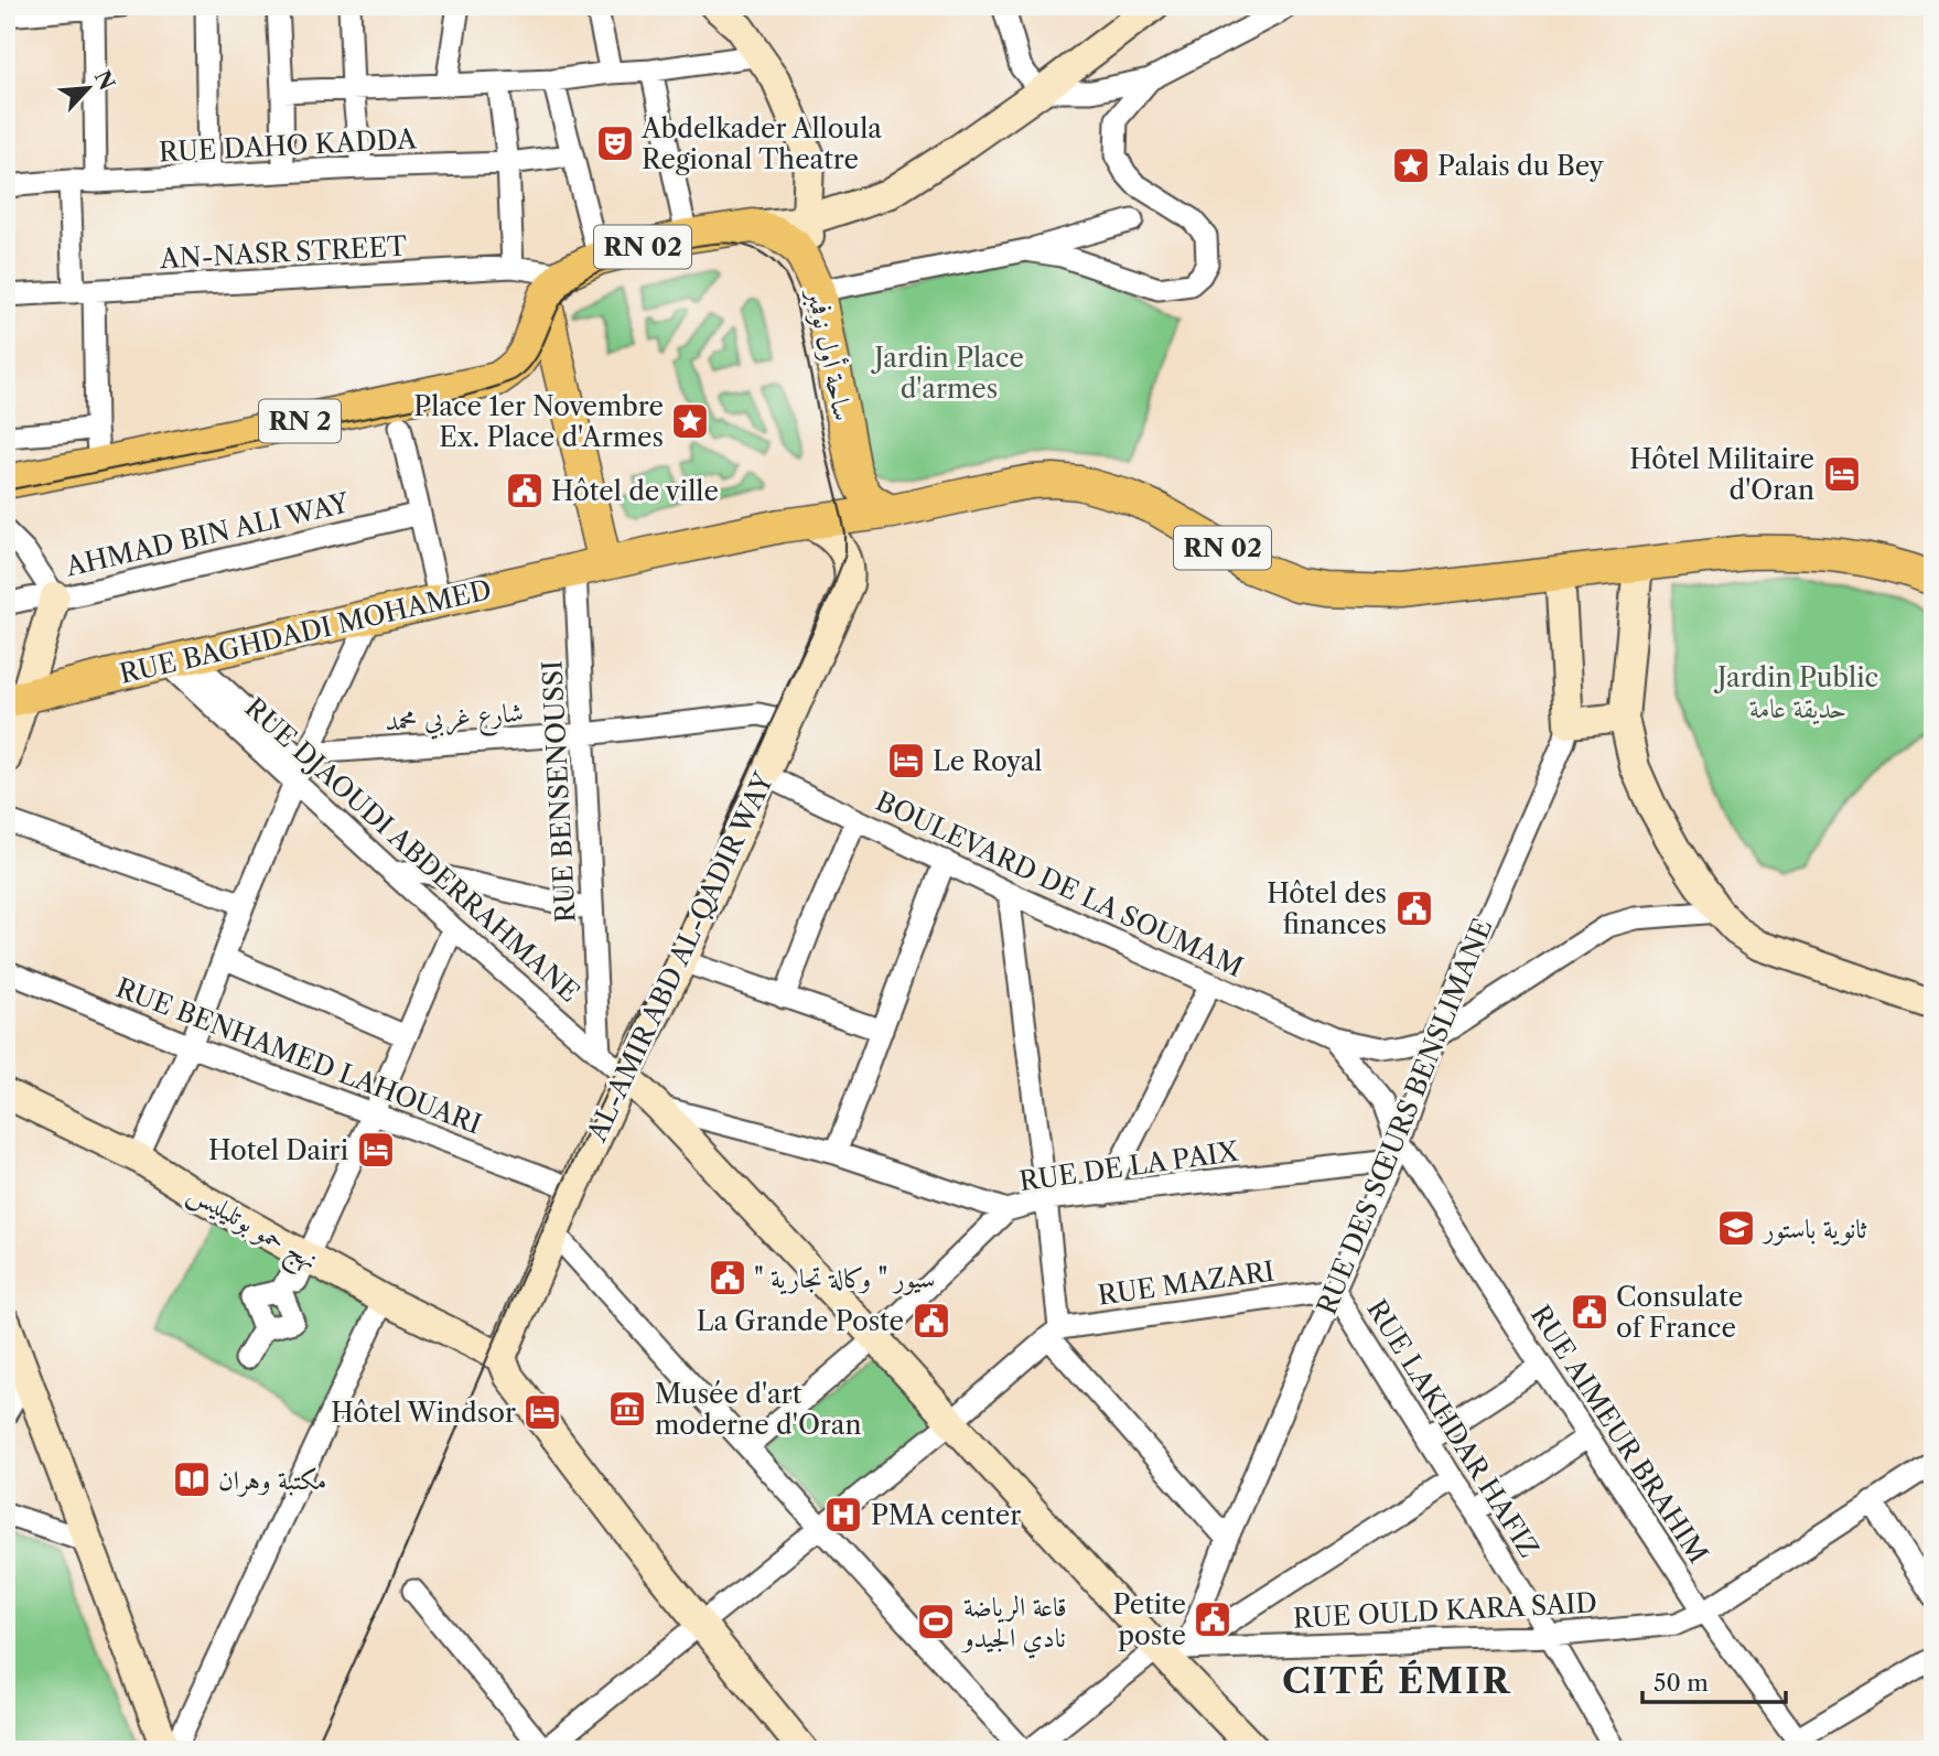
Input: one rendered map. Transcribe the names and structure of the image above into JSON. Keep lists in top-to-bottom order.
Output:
{
  "streets": {
    "main road": [
      "RN 02",
      "ساحة أول نوفمبر",
      "RN 2",
      "RUE BAGHDADI MOHAMED",
      "AL-AMIR ABD AL-QADIR WAY",
      "RUE DES SŒURS BENSLIMANE",
      "نهج حمو بوتليليس"
    ],
    "street": [
      "RUE DAHO KADDA",
      "AN-NASR STREET",
      "AHMAD BIN ALI WAY",
      "شارع غربي محمد",
      "RUE BENSENOUSSI",
      "RUE DJAOUDI ABDERRAHMANE",
      "BOULEVARD DE LA SOUMAM",
      "RUE BENHAMED LAHOUARI",
      "RUE DE LA PAIX",
      "RUE MAZARI",
      "RUE LAKHDAR HAFIZ",
      "RUE AIMEUR BRAHIM",
      "RUE OULD KARA SAID"
    ]
  },
  "crossings": [
    ["RN 02", "AN-NASR STREET"],
    ["RN 02", "ساحة أول نوفمبر"],
    ["RN 02", "RN 2"],
    ["RN 02", "RUE DES SŒURS BENSLIMANE"],
    ["AN-NASR STREET", "RN 2"],
    ["RUE BAGHDADI MOHAMED", "RUE BENSENOUSSI"],
    ["RUE BAGHDADI MOHAMED", "RUE DJAOUDI ABDERRAHMANE"],
    ["شارع غربي محمد", "RUE BENSENOUSSI"],
    ["شارع غربي محمد", "AL-AMIR ABD AL-QADIR WAY"],
    ["RUE BENSENOUSSI", "RUE DJAOUDI ABDERRAHMANE"],
    ["RUE DJAOUDI ABDERRAHMANE", "AL-AMIR ABD AL-QADIR WAY"],
    ["BOULEVARD DE LA SOUMAM", "AL-AMIR ABD AL-QADIR WAY"],
    ["BOULEVARD DE LA SOUMAM", "RUE AIMEUR BRAHIM"],
    ["AL-AMIR ABD AL-QADIR WAY", "RUE BENHAMED LAHOUARI"],
    ["AL-AMIR ABD AL-QADIR WAY", "نهج حمو بوتليليس"],
    ["RUE DES SŒURS BENSLIMANE", "RUE DE LA PAIX"],
    ["RUE DES SŒURS BENSLIMANE", "RUE MAZARI"],
    ["RUE DES SŒURS BENSLIMANE", "RUE LAKHDAR HAFIZ"],
    ["RUE DES SŒURS BENSLIMANE", "RUE AIMEUR BRAHIM"],
    ["RUE DES SŒURS BENSLIMANE", "RUE OULD KARA SAID"],
    ["RUE DE LA PAIX", "RUE AIMEUR BRAHIM"],
    ["RUE MAZARI", "RUE LAKHDAR HAFIZ"],
    ["RUE LAKHDAR HAFIZ", "RUE OULD KARA SAID"],
    ["RUE AIMEUR BRAHIM", "RUE OULD KARA SAID"]
  ],
  "districts": ["CITÉ ÉMIR"],
  "parks": ["Jardin Place d'armes", "Jardin Public حديقة عامة"],
  "places": {
    "theatre": ["Abdelkader Alloula Regional Theatre"],
    "place": ["Palais du Bey", "Place 1er Novembre Ex. Place d'Armes"],
    "hotel": [
      "Hôtel Militaire d'Oran",
      "Le Royal",
      "Hotel Dairi",
      "Hôtel Windsor"
    ],
    "public building": [
      "Hôtel de ville",
      "Hôtel des finances",
      "\" سيور \" وكالة تجارية",
      "Consulate of France",
      "La Grande Poste",
      "Petite poste"
    ],
    "school or university": ["ثانوية باستور"],
    "museum": ["Musée d'art moderne d'Oran"],
    "library": ["مكتبة وهران"],
    "hospital": ["PMA center"],
    "sports": ["قاعة الرياضة نادي الجيدو"]
  },
  "scale_bar": "50 m",
  "north": "top right"
}
